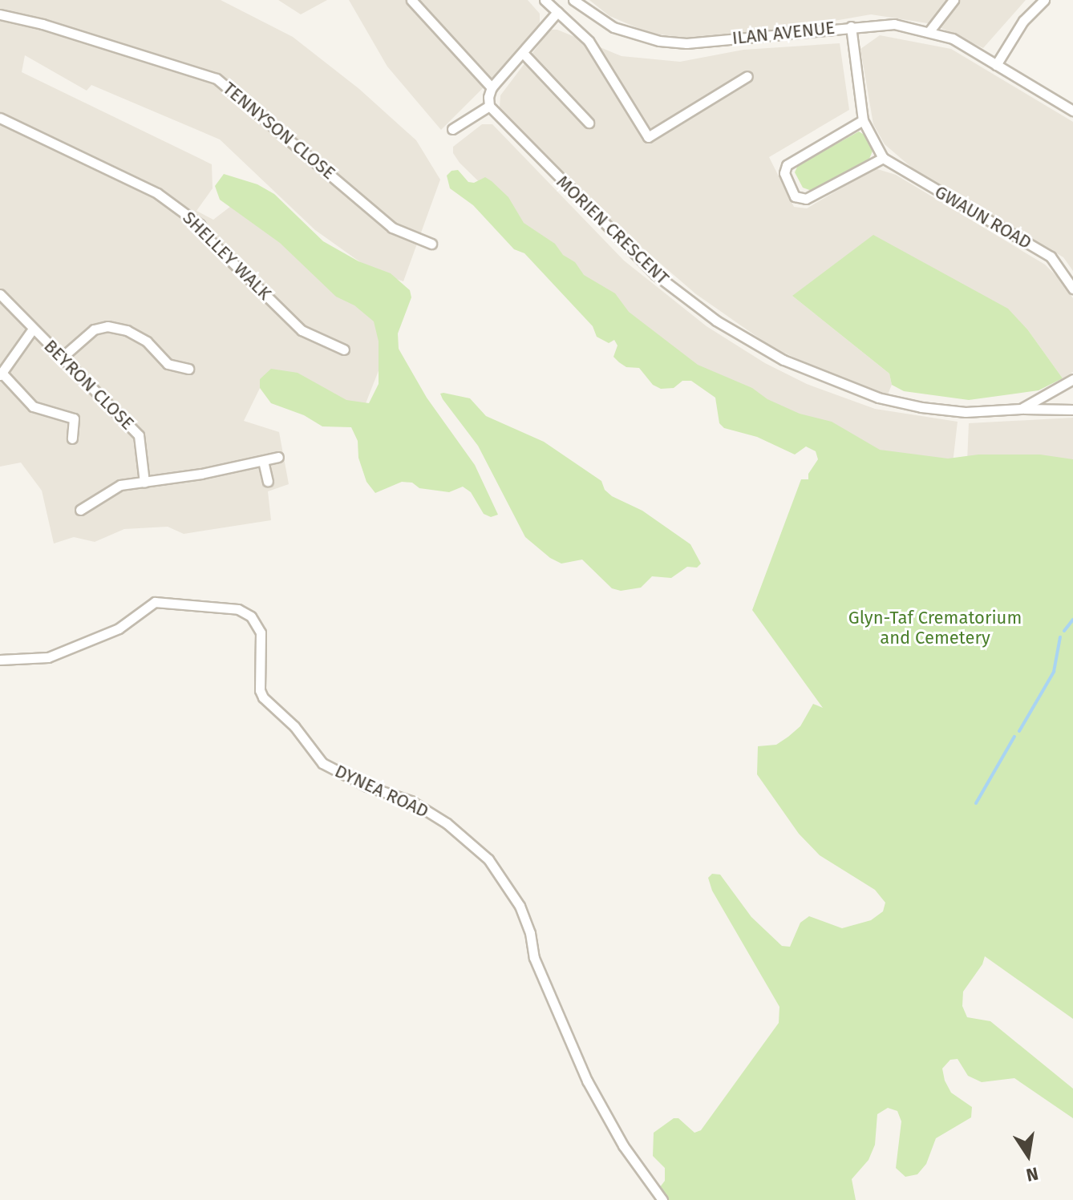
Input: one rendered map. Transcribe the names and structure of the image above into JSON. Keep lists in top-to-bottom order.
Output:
{
  "streets": {
    "street": [
      "ILAN AVENUE",
      "TENNYSON CLOSE",
      "GWAUN ROAD",
      "MORIEN CRESCENT",
      "SHELLEY WALK",
      "BEYRON CLOSE",
      "DYNEA ROAD"
    ]
  },
  "parks": ["Glyn-Taf Crematorium and Cemetery"],
  "north": "bottom"
}
